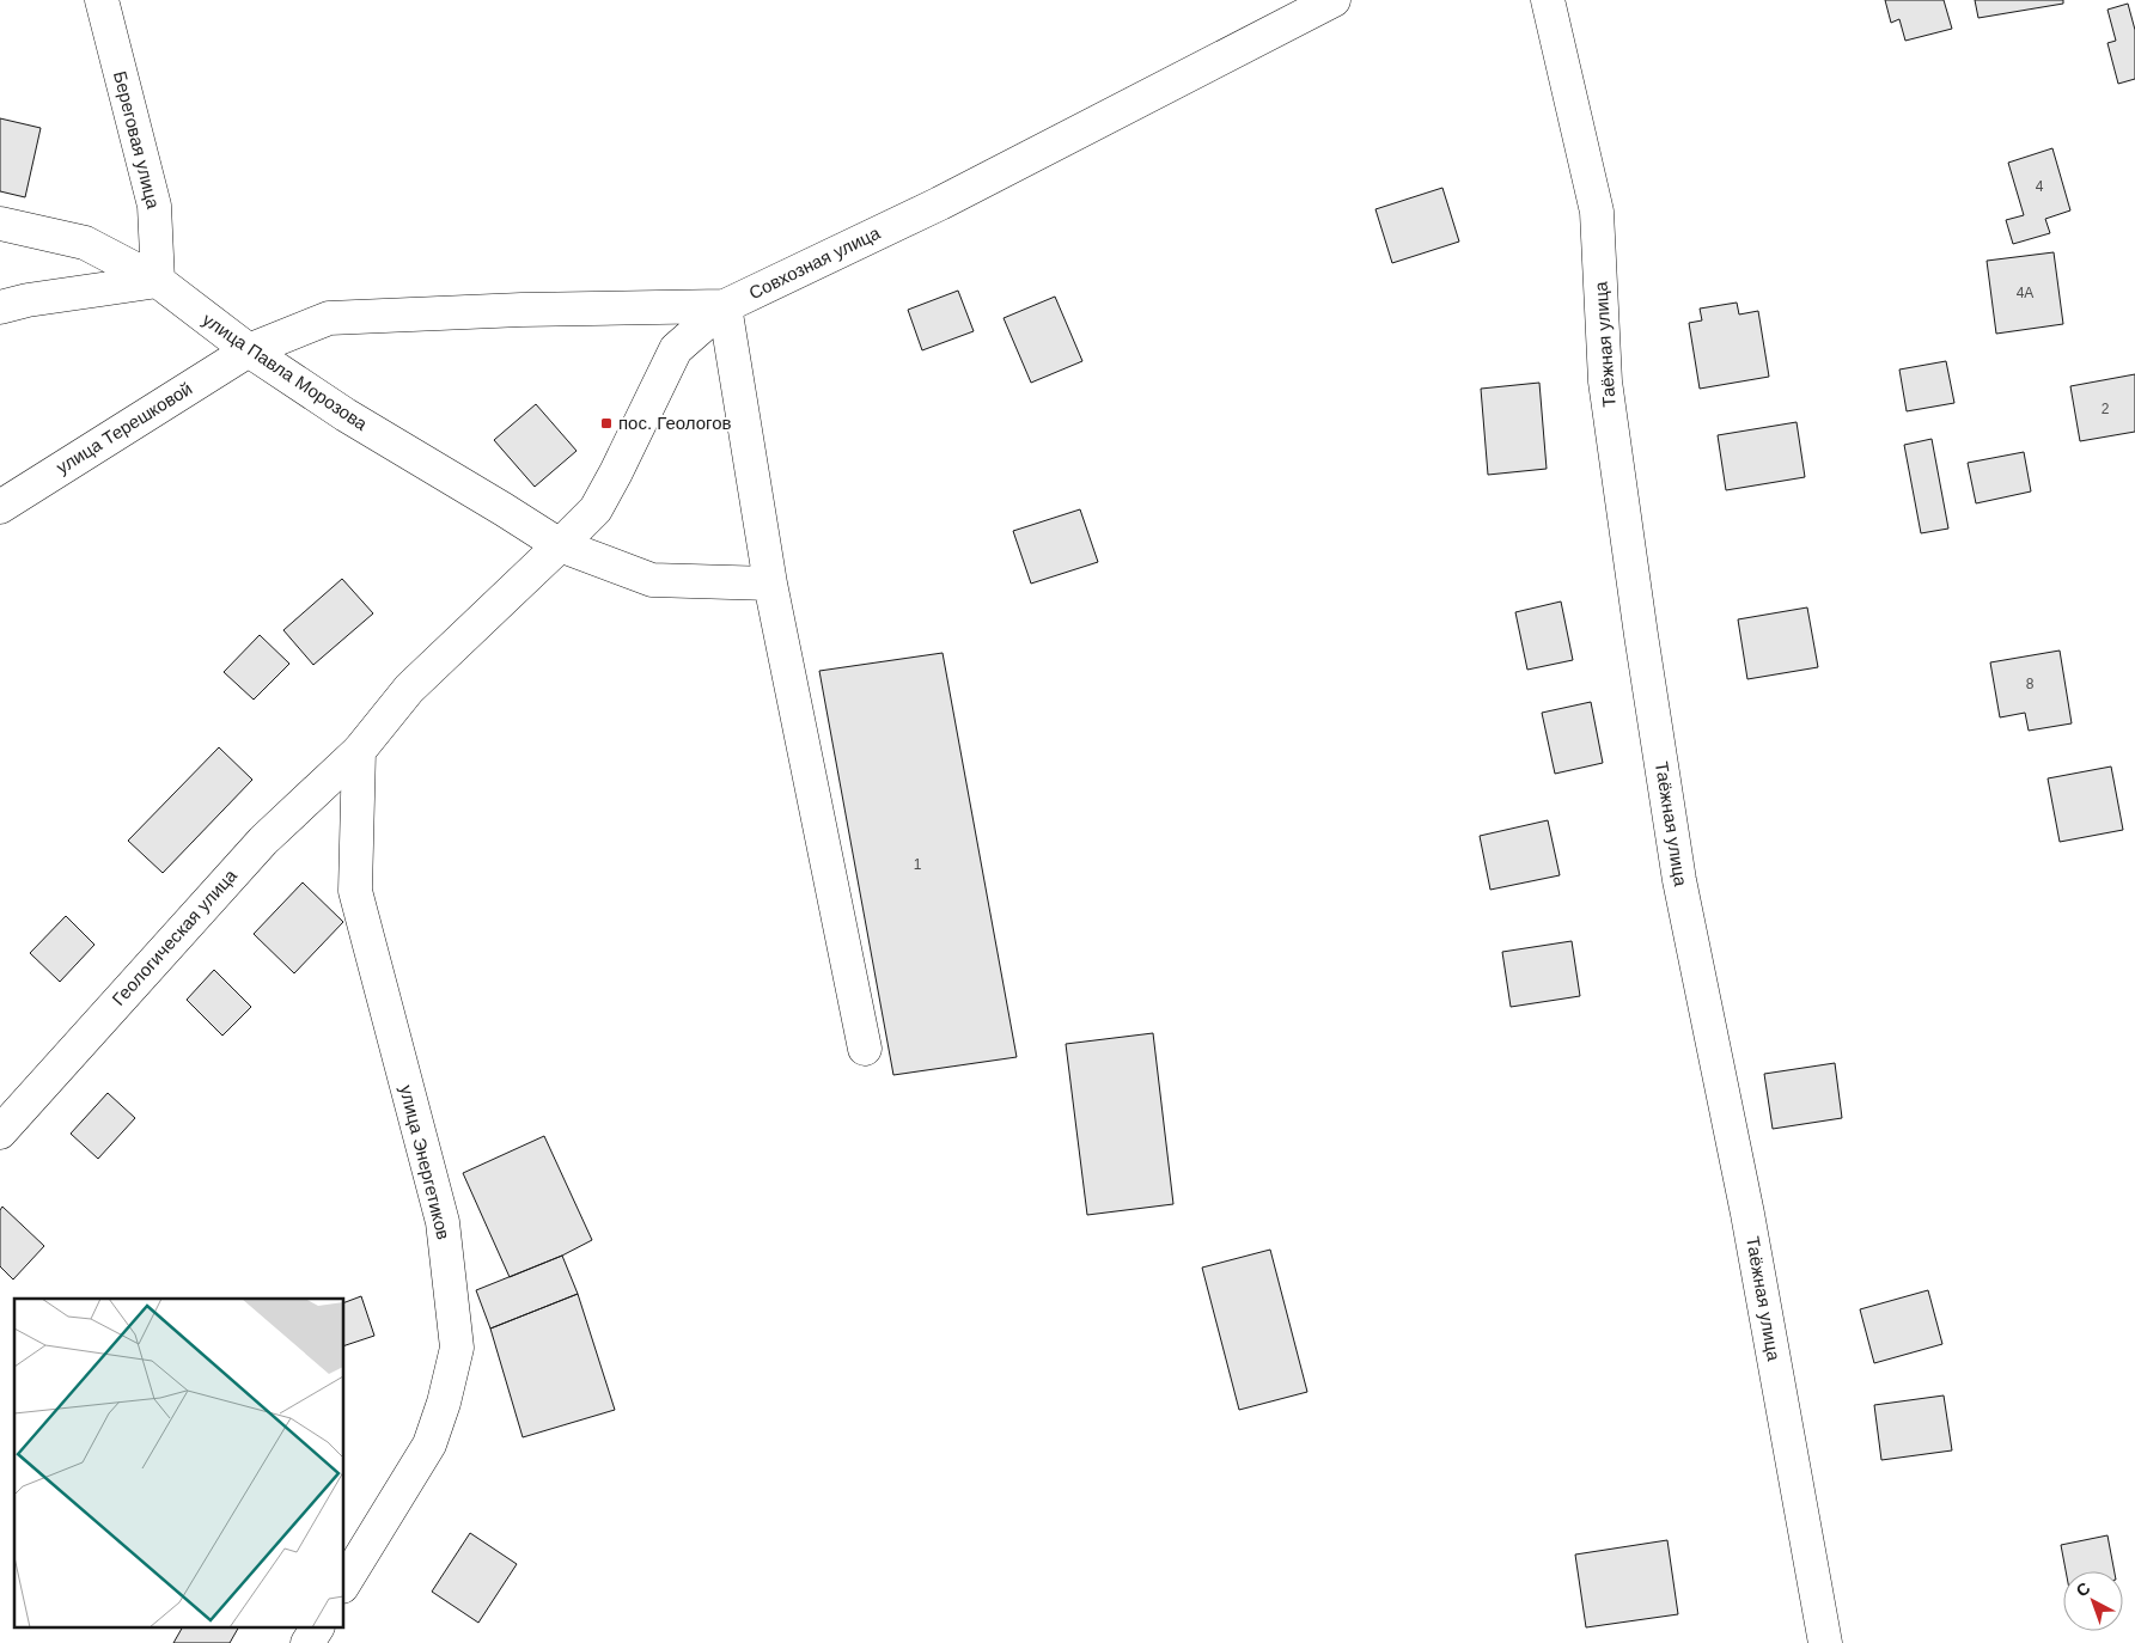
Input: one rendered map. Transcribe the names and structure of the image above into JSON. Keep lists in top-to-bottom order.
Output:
{
  "streets": {
    "street": [
      "Береговая улица",
      "Совхозная улица",
      "Таёжная улица",
      "улица Павла Морозова",
      "улица Терешковой",
      "Геологическая улица",
      "улица Энергетиков"
    ]
  },
  "crossings": [
    ["Береговая улица", "улица Павла Морозова"],
    ["Совхозная улица", "улица Павла Морозова"],
    ["Совхозная улица", "улица Терешковой"],
    ["Совхозная улица", "Геологическая улица"],
    ["улица Павла Морозова", "улица Терешковой"],
    ["улица Павла Морозова", "Геологическая улица"],
    ["Геологическая улица", "улица Энергетиков"]
  ],
  "places": {
    "transit": ["пос. Геологов"]
  },
  "house_numbers": [
    "4",
    "4А",
    "2",
    "8",
    "1"
  ],
  "north": "top left"
}
